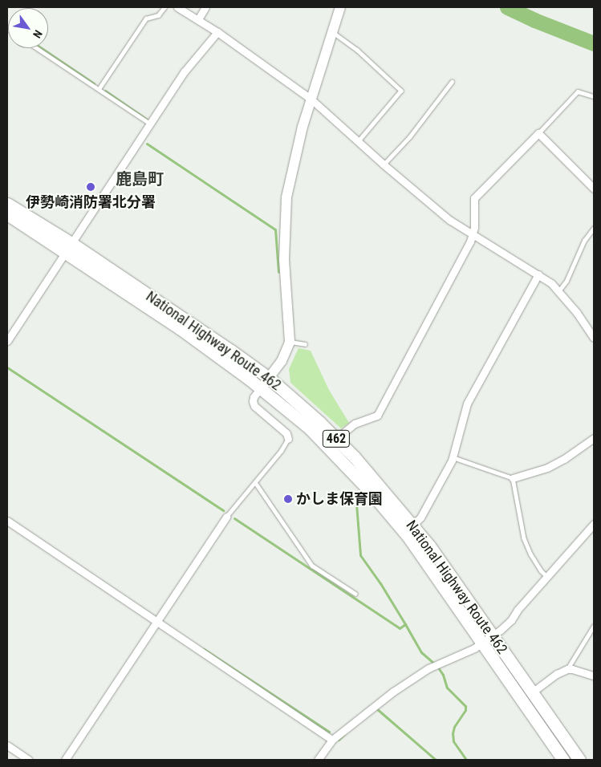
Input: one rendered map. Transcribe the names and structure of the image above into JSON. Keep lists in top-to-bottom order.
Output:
{
  "streets": {
    "highway": ["National Highway Route 462", "462"]
  },
  "districts": ["鹿島町"],
  "places": ["伊勢崎消防署北分署", "かしま保育園"],
  "north": "bottom right"
}
